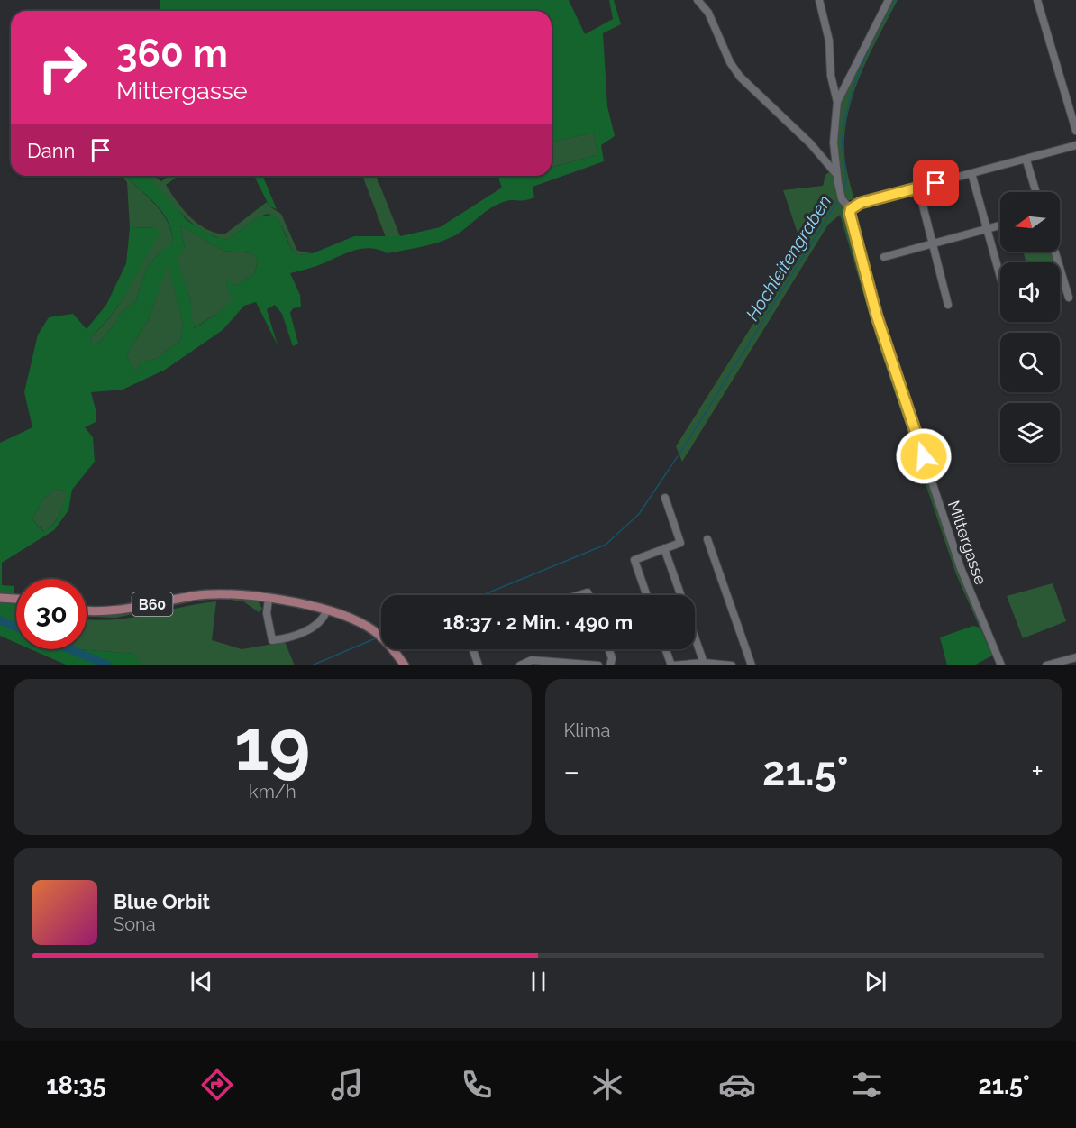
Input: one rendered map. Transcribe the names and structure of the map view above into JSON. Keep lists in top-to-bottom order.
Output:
{
  "streets": {
    "main road": ["B60"],
    "street": ["Mittergasse"]
  },
  "water": ["Hochleitengraben"],
  "north": "left",
  "page": {
    "turn": ["360 m", "Mittergasse"],
    "then": "Dann",
    "limit": "30",
    "trip": "18:37 · 2 Min. · 490 m",
    "tile": [
      ["19", "km/h"],
      "Klima"
    ],
    "heat": ["−", "21.5°", "+"],
    "song": ["Blue Orbit", "Sona"],
    "tabs": ["18:35", "21.5°"]
  }
}
